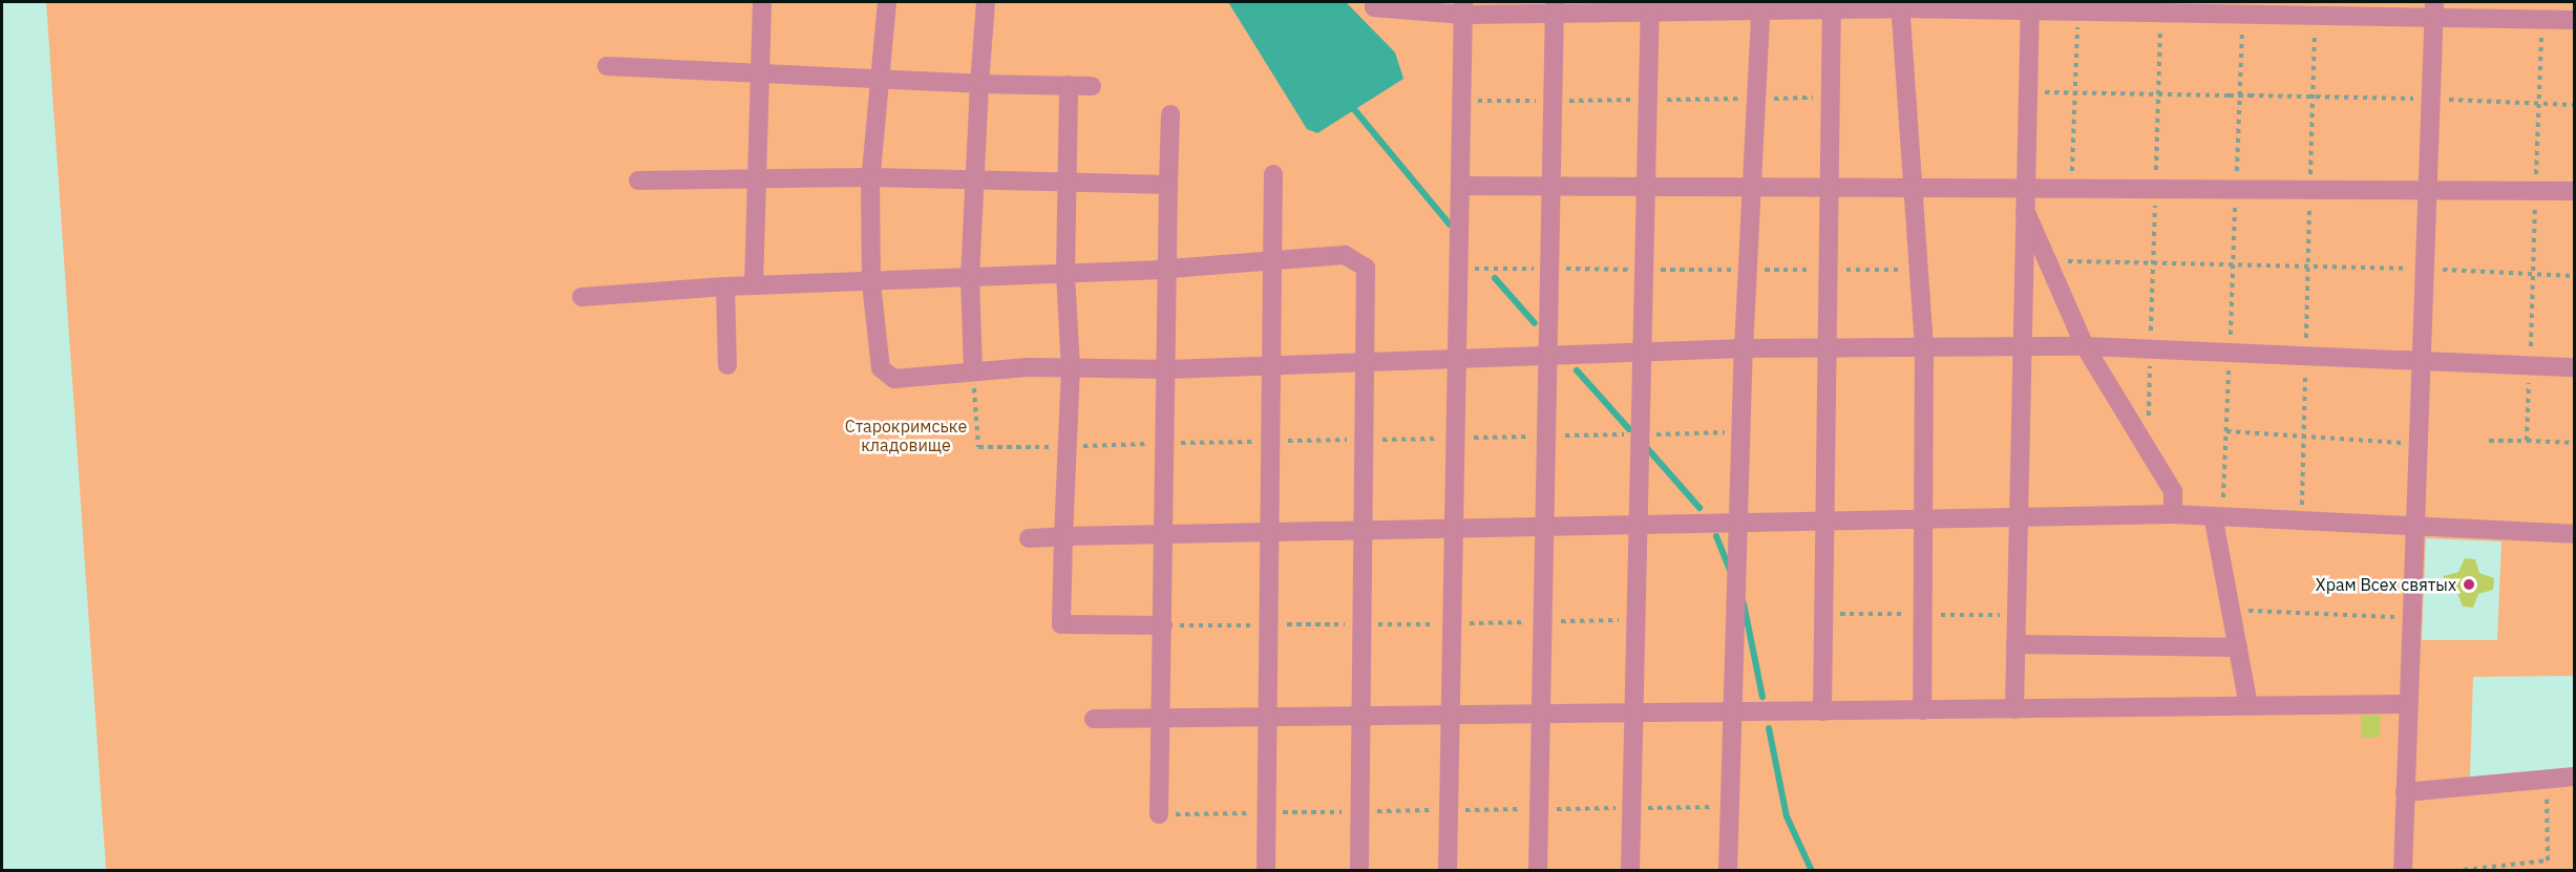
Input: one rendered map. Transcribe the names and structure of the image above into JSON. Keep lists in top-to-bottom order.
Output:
{
  "parks": ["Старокримське кладовище"],
  "places": ["Храм Всех святых"]
}
